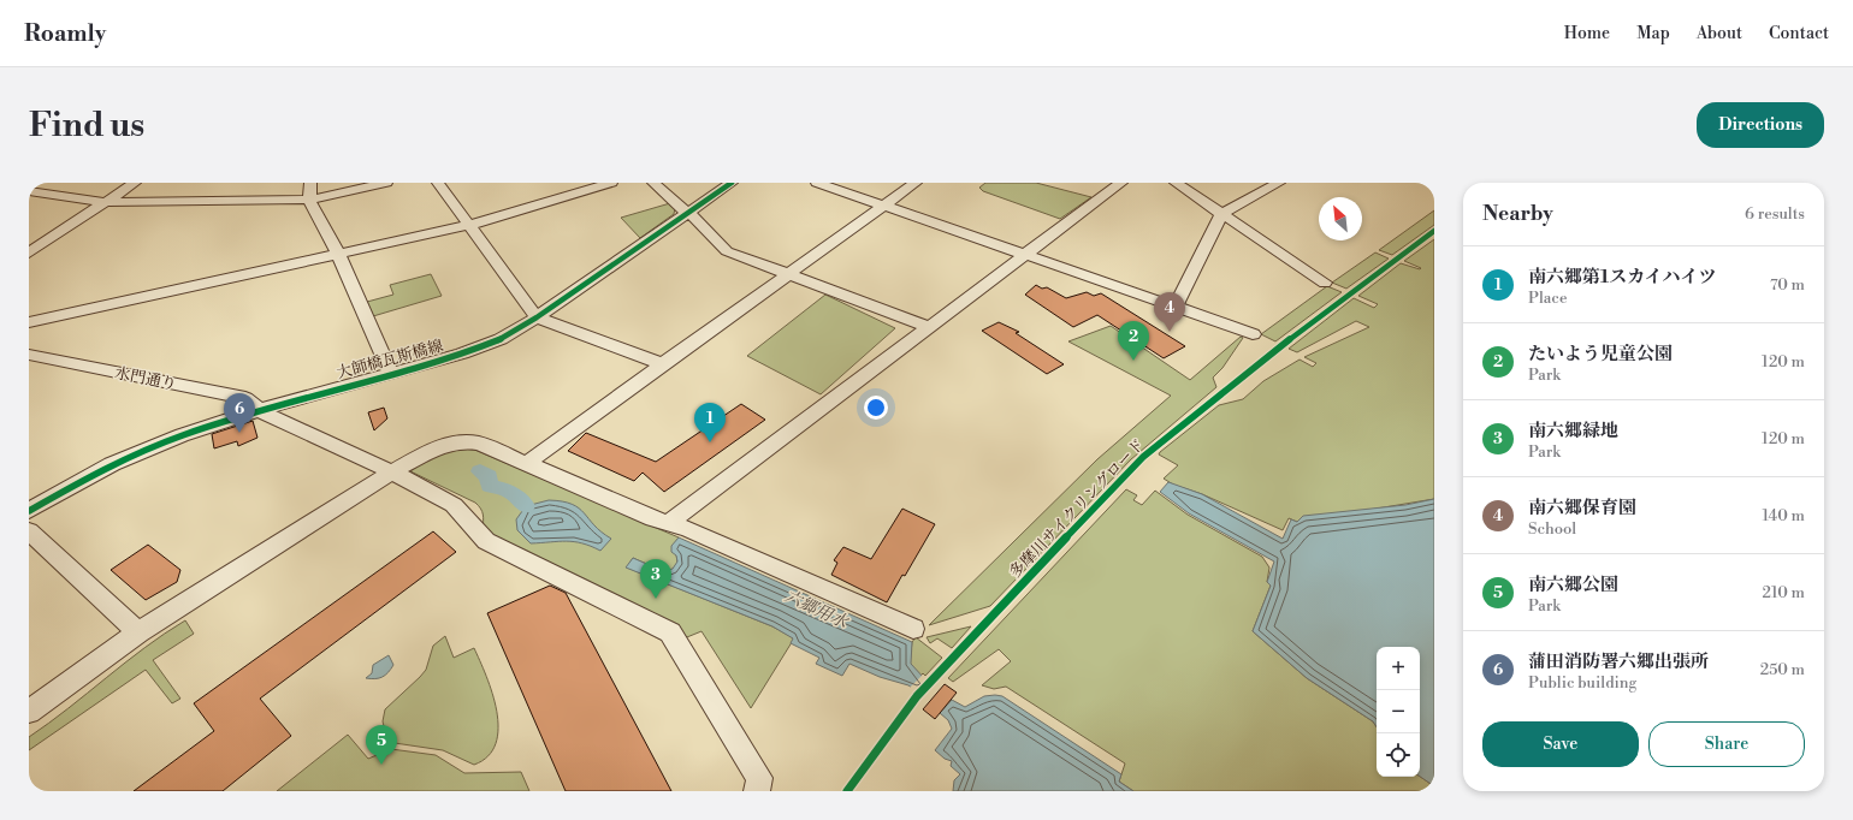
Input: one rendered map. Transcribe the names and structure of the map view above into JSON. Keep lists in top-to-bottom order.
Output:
{
  "streets": {
    "street": ["大師橋瓦斯橋線", "水門通り"],
    "cycle path": ["多摩川サイクリングロード"]
  },
  "crossings": [
    ["大師橋瓦斯橋線", "水門通り"]
  ],
  "water": ["六郷用水"],
  "north": "top left",
  "page": {
    "header": "Roamly",
    "nav": [
      "Home",
      "Map",
      "About",
      "Contact"
    ],
    "buttons": [
      "Directions",
      ["Save", "Share"]
    ],
    "title": "Find us",
    "heading": ["Nearby", "6 results"],
    "list": [
      {
        "mark": "1",
        "name": "南六郷第1スカイハイツ",
        "note": "Place",
        "value": "70 m"
      },
      {
        "mark": "2",
        "name": "たいよう児童公園",
        "note": "Park",
        "value": "120 m"
      },
      {
        "mark": "3",
        "name": "南六郷緑地",
        "note": "Park",
        "value": "120 m"
      },
      {
        "mark": "4",
        "name": "南六郷保育園",
        "note": "School",
        "value": "140 m"
      },
      {
        "mark": "5",
        "name": "南六郷公園",
        "note": "Park",
        "value": "210 m"
      },
      {
        "mark": "6",
        "name": "蒲田消防署六郷出張所",
        "note": "Public building",
        "value": "250 m"
      }
    ],
    "pins": [
      "4",
      "2",
      "6",
      "1",
      "3",
      "5"
    ],
    "map_buttons": ["+", "−"]
  }
}
